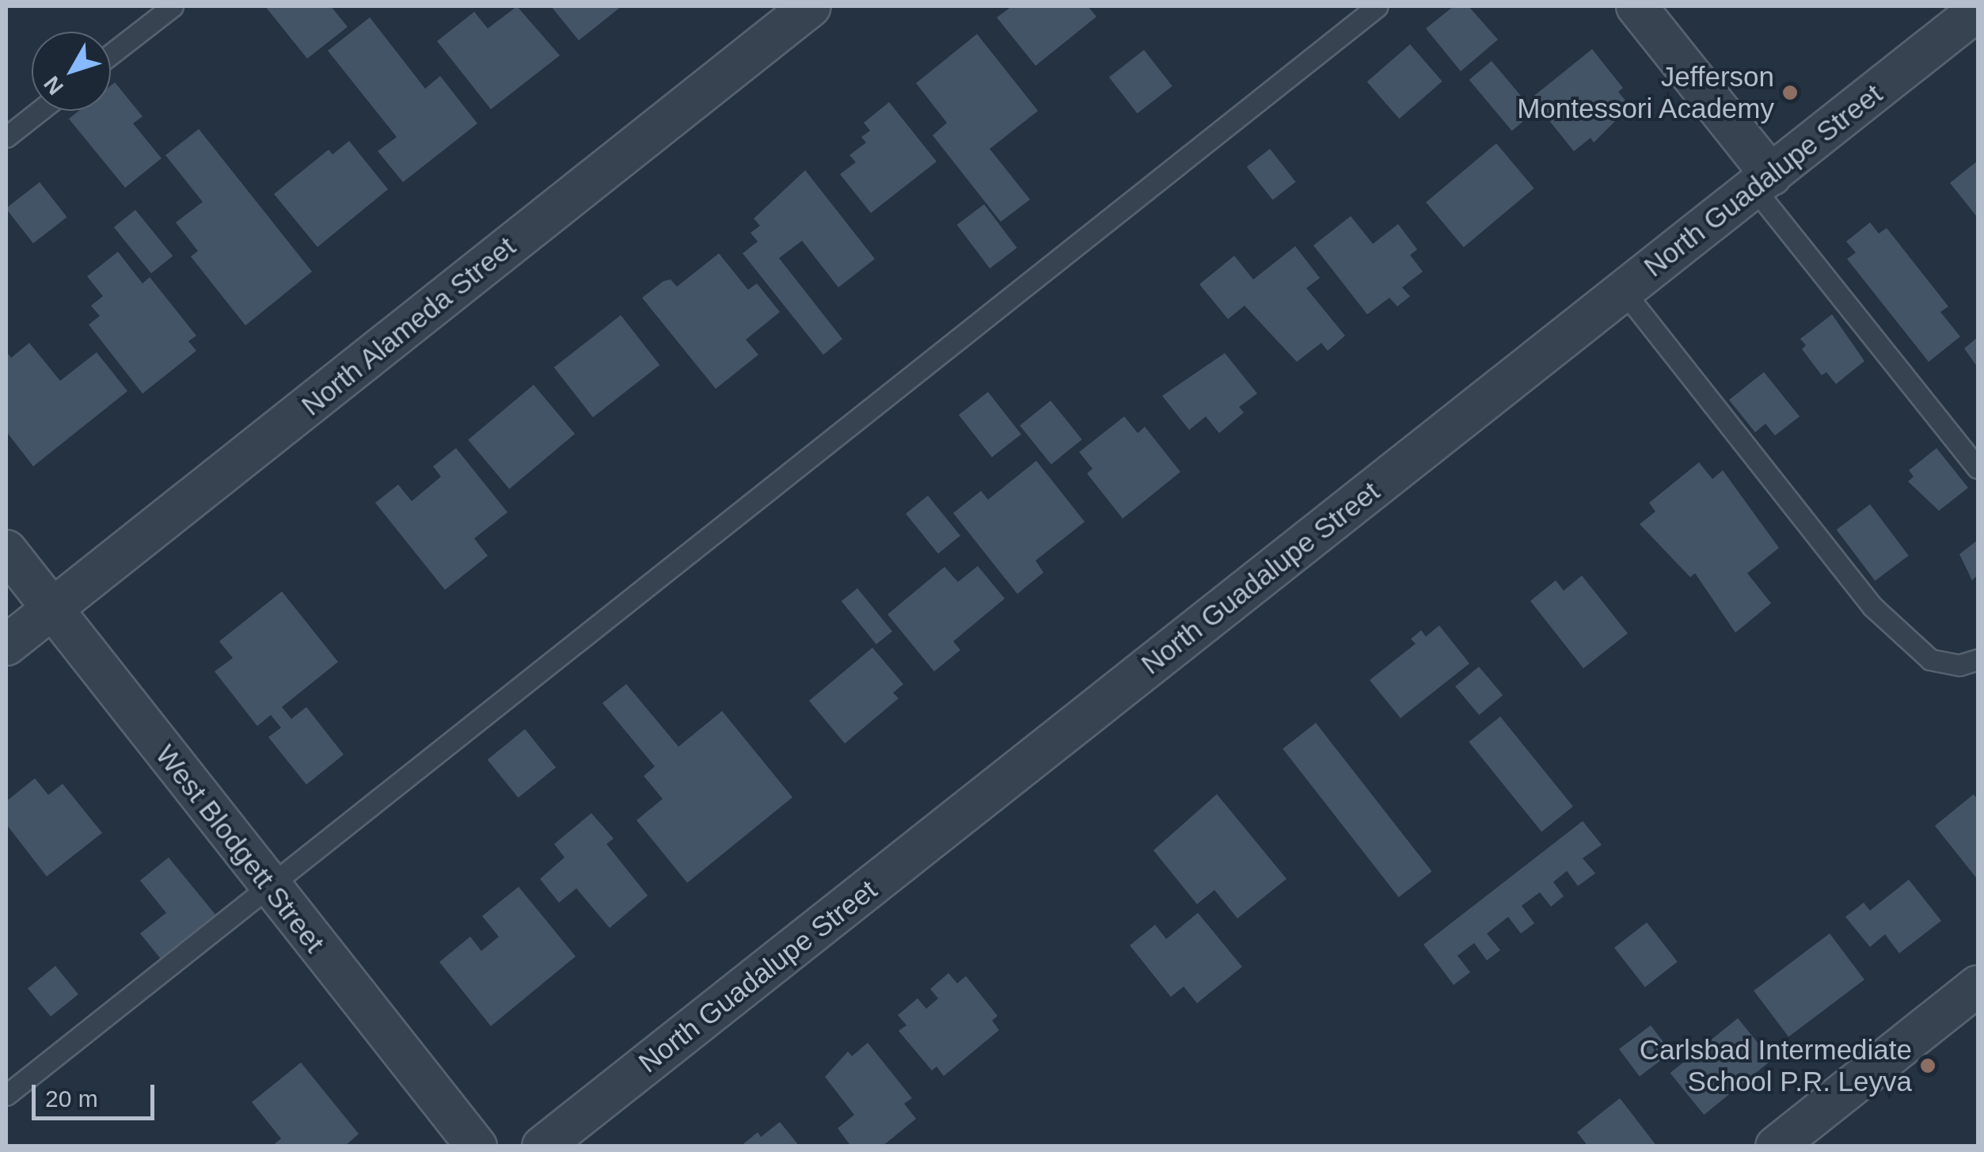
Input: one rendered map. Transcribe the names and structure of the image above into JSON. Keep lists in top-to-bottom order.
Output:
{
  "streets": {
    "street": ["North Guadalupe Street", "North Alameda Street", "West Blodgett Street"]
  },
  "crossings": [
    ["North Alameda Street", "West Blodgett Street"]
  ],
  "places": ["Jefferson Montessori Academy", "Carlsbad Intermediate School P.R. Leyva"],
  "scale_bar": "20 m",
  "north": "bottom left"
}
